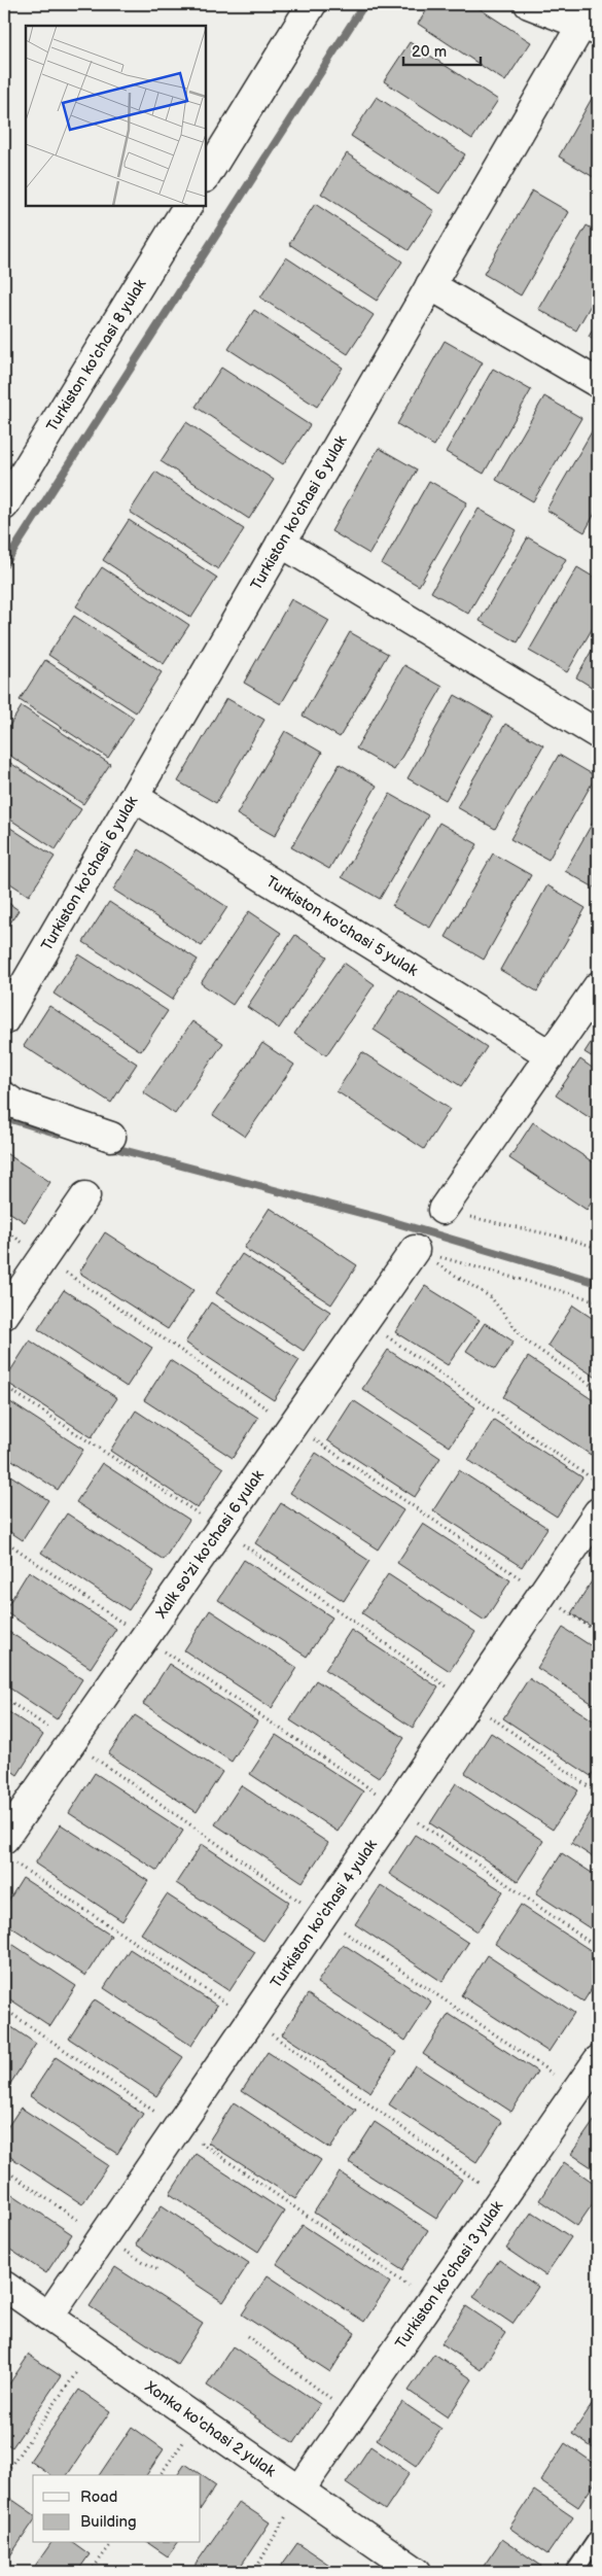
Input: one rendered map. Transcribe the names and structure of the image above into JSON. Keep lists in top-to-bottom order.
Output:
{
  "streets": {
    "street": [
      "Turkiston ko'chasi 8 yulak",
      "Turkiston ko'chasi 6 yulak",
      "Turkiston ko'chasi 5 yulak",
      "Xalk so'zi ko'chasi 6 yulak",
      "Turkiston ko'chasi 4 yulak",
      "Turkiston ko'chasi 3 yulak",
      "Xonka ko'chasi 2 yulak"
    ]
  },
  "crossings": [
    ["Turkiston ko'chasi 6 yulak", "Turkiston ko'chasi 5 yulak"],
    ["Turkiston ko'chasi 4 yulak", "Xonka ko'chasi 2 yulak"],
    ["Turkiston ko'chasi 3 yulak", "Xonka ko'chasi 2 yulak"]
  ],
  "legend": ["Road", "Building"],
  "scale_bar": "20 m"
}
